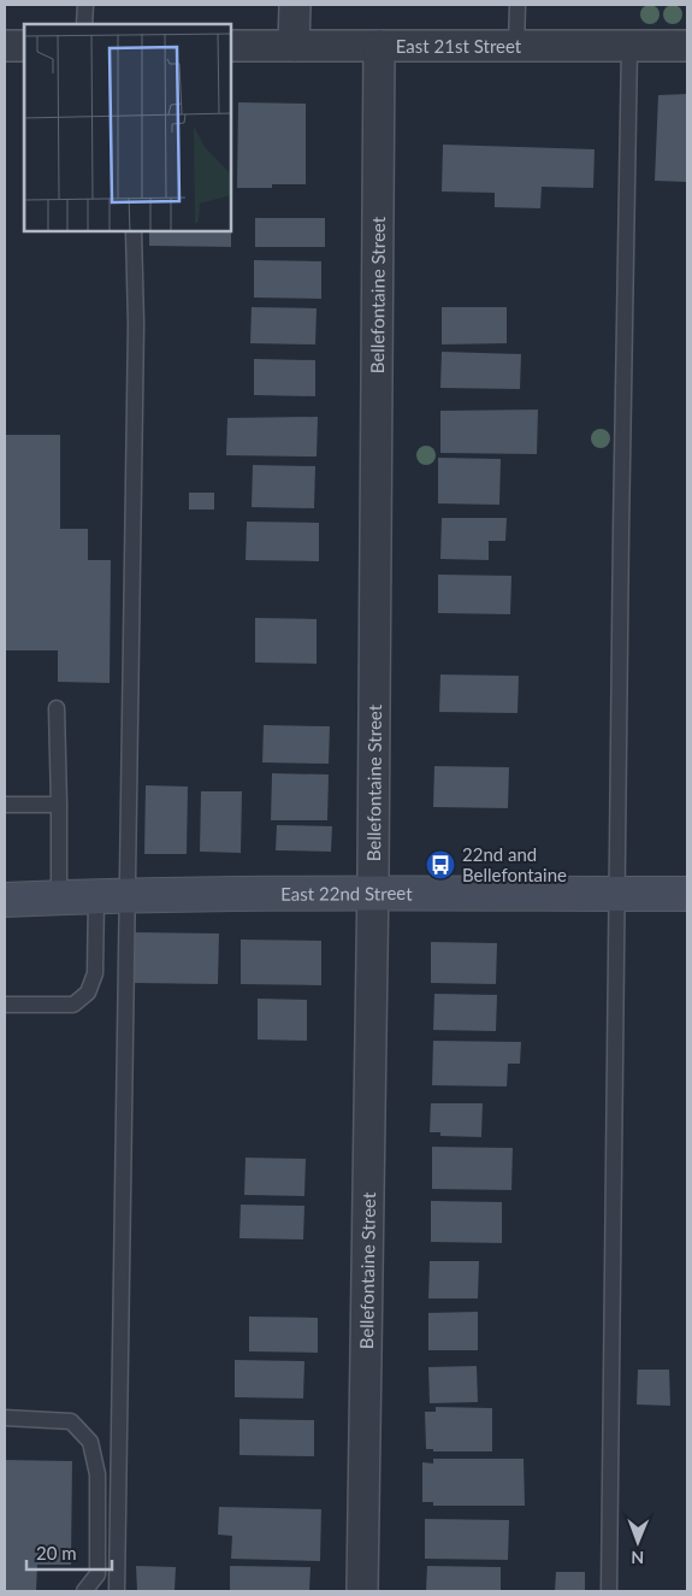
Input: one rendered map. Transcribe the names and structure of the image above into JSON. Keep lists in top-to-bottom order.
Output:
{
  "streets": {
    "main road": ["East 22nd Street"],
    "street": ["East 21st Street", "Bellefontaine Street"]
  },
  "crossings": [
    ["East 21st Street", "Bellefontaine Street"],
    ["Bellefontaine Street", "East 22nd Street"]
  ],
  "places": {
    "bus stop": ["22nd and Bellefontaine"]
  },
  "scale_bar": "20 m",
  "north": "bottom"
}
